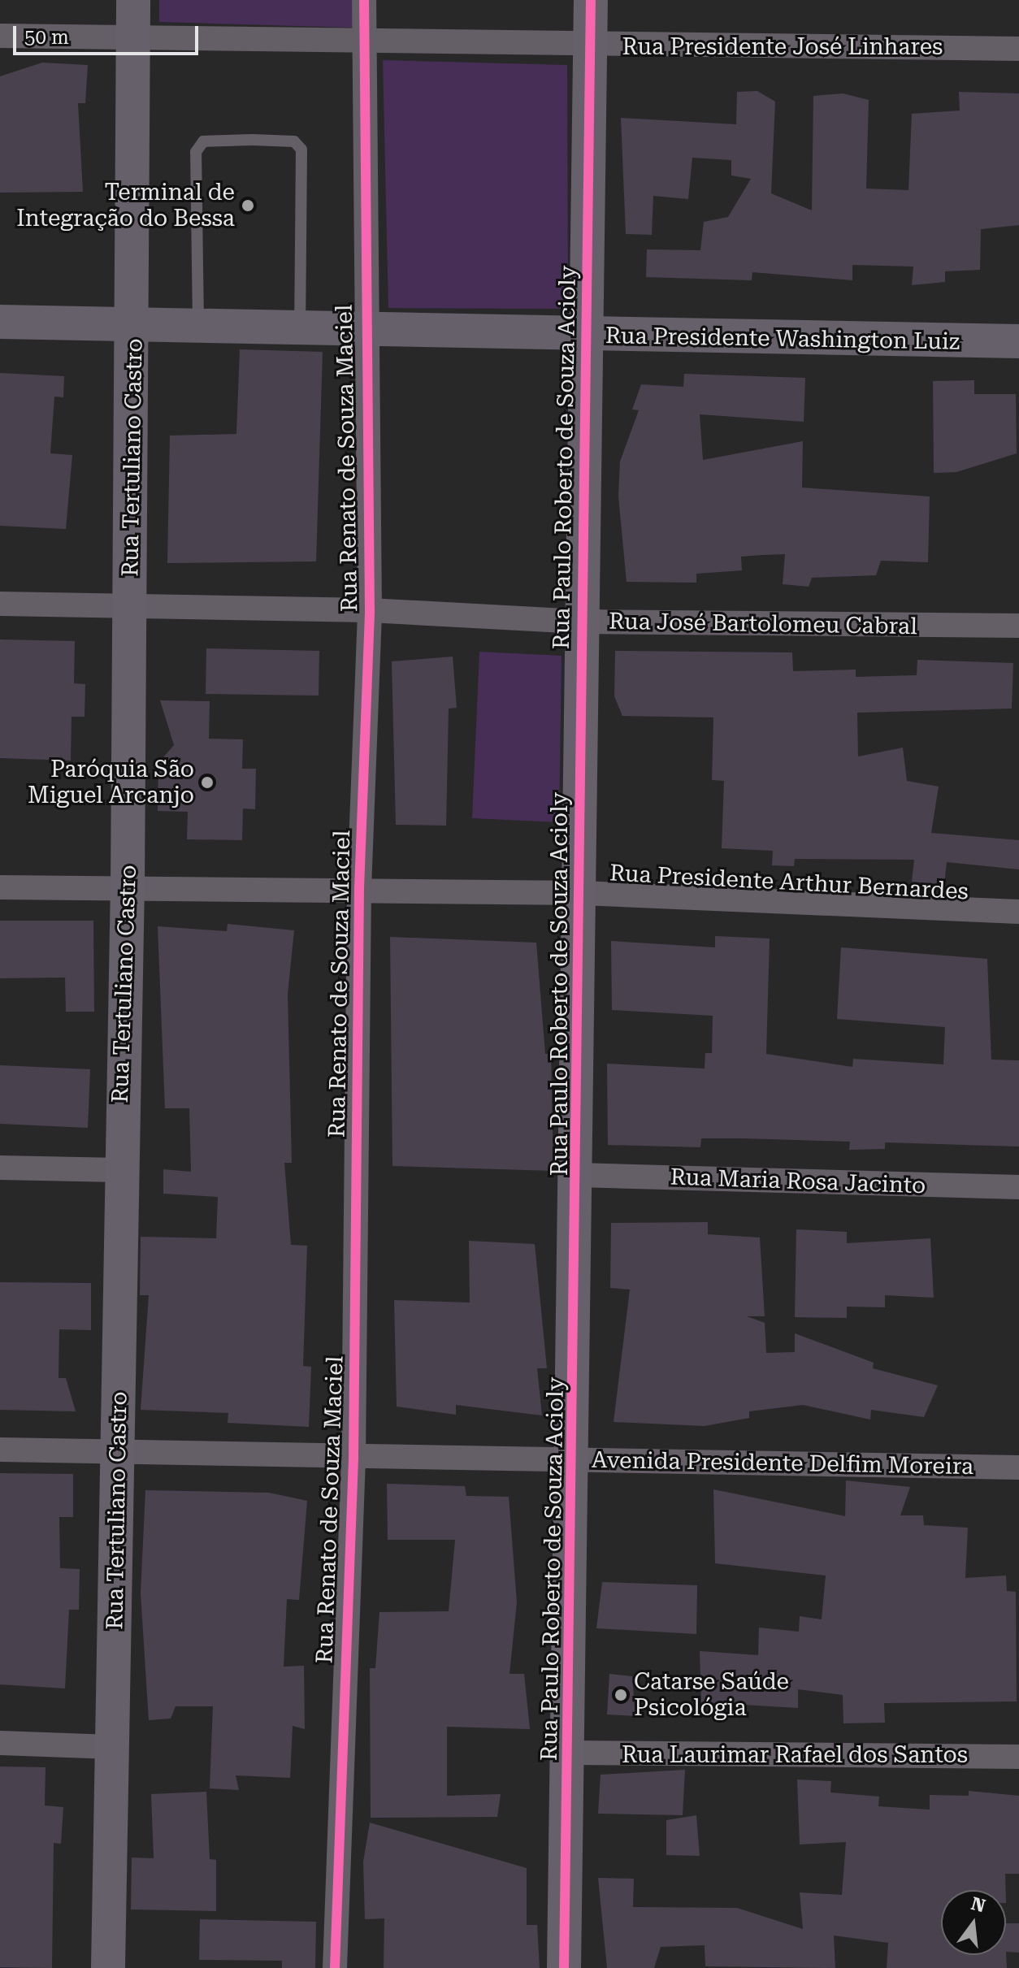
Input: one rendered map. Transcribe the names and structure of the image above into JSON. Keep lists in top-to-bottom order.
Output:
{
  "streets": {
    "street": [
      "Rua Presidente José Linhares",
      "Rua Presidente Washington Luiz",
      "Rua Tertuliano Castro",
      "Rua Paulo Roberto de Souza Acioly",
      "Rua Renato de Souza Maciel",
      "Rua José Bartolomeu Cabral",
      "Rua Presidente Arthur Bernardes",
      "Rua Maria Rosa Jacinto",
      "Avenida Presidente Delfim Moreira",
      "Rua Laurimar Rafael dos Santos"
    ]
  },
  "crossings": [
    ["Rua Presidente José Linhares", "Rua Tertuliano Castro"],
    ["Rua Presidente José Linhares", "Rua Paulo Roberto de Souza Acioly"],
    ["Rua Presidente José Linhares", "Rua Renato de Souza Maciel"],
    ["Rua Presidente Washington Luiz", "Rua Tertuliano Castro"],
    ["Rua Presidente Washington Luiz", "Rua Paulo Roberto de Souza Acioly"],
    ["Rua Presidente Washington Luiz", "Rua Renato de Souza Maciel"],
    ["Rua Tertuliano Castro", "Rua José Bartolomeu Cabral"],
    ["Rua Tertuliano Castro", "Rua Presidente Arthur Bernardes"],
    ["Rua Tertuliano Castro", "Avenida Presidente Delfim Moreira"],
    ["Rua Paulo Roberto de Souza Acioly", "Rua José Bartolomeu Cabral"],
    ["Rua Paulo Roberto de Souza Acioly", "Rua Presidente Arthur Bernardes"],
    ["Rua Paulo Roberto de Souza Acioly", "Rua Maria Rosa Jacinto"],
    ["Rua Paulo Roberto de Souza Acioly", "Avenida Presidente Delfim Moreira"],
    ["Rua Paulo Roberto de Souza Acioly", "Rua Laurimar Rafael dos Santos"],
    ["Rua Renato de Souza Maciel", "Rua José Bartolomeu Cabral"],
    ["Rua Renato de Souza Maciel", "Rua Presidente Arthur Bernardes"],
    ["Rua Renato de Souza Maciel", "Avenida Presidente Delfim Moreira"]
  ],
  "places": ["Terminal de Integração do Bessa", "Paróquia São Miguel Arcanjo", "Catarse Saúde Psicológia"],
  "scale_bar": "50 m",
  "north": "top"
}
